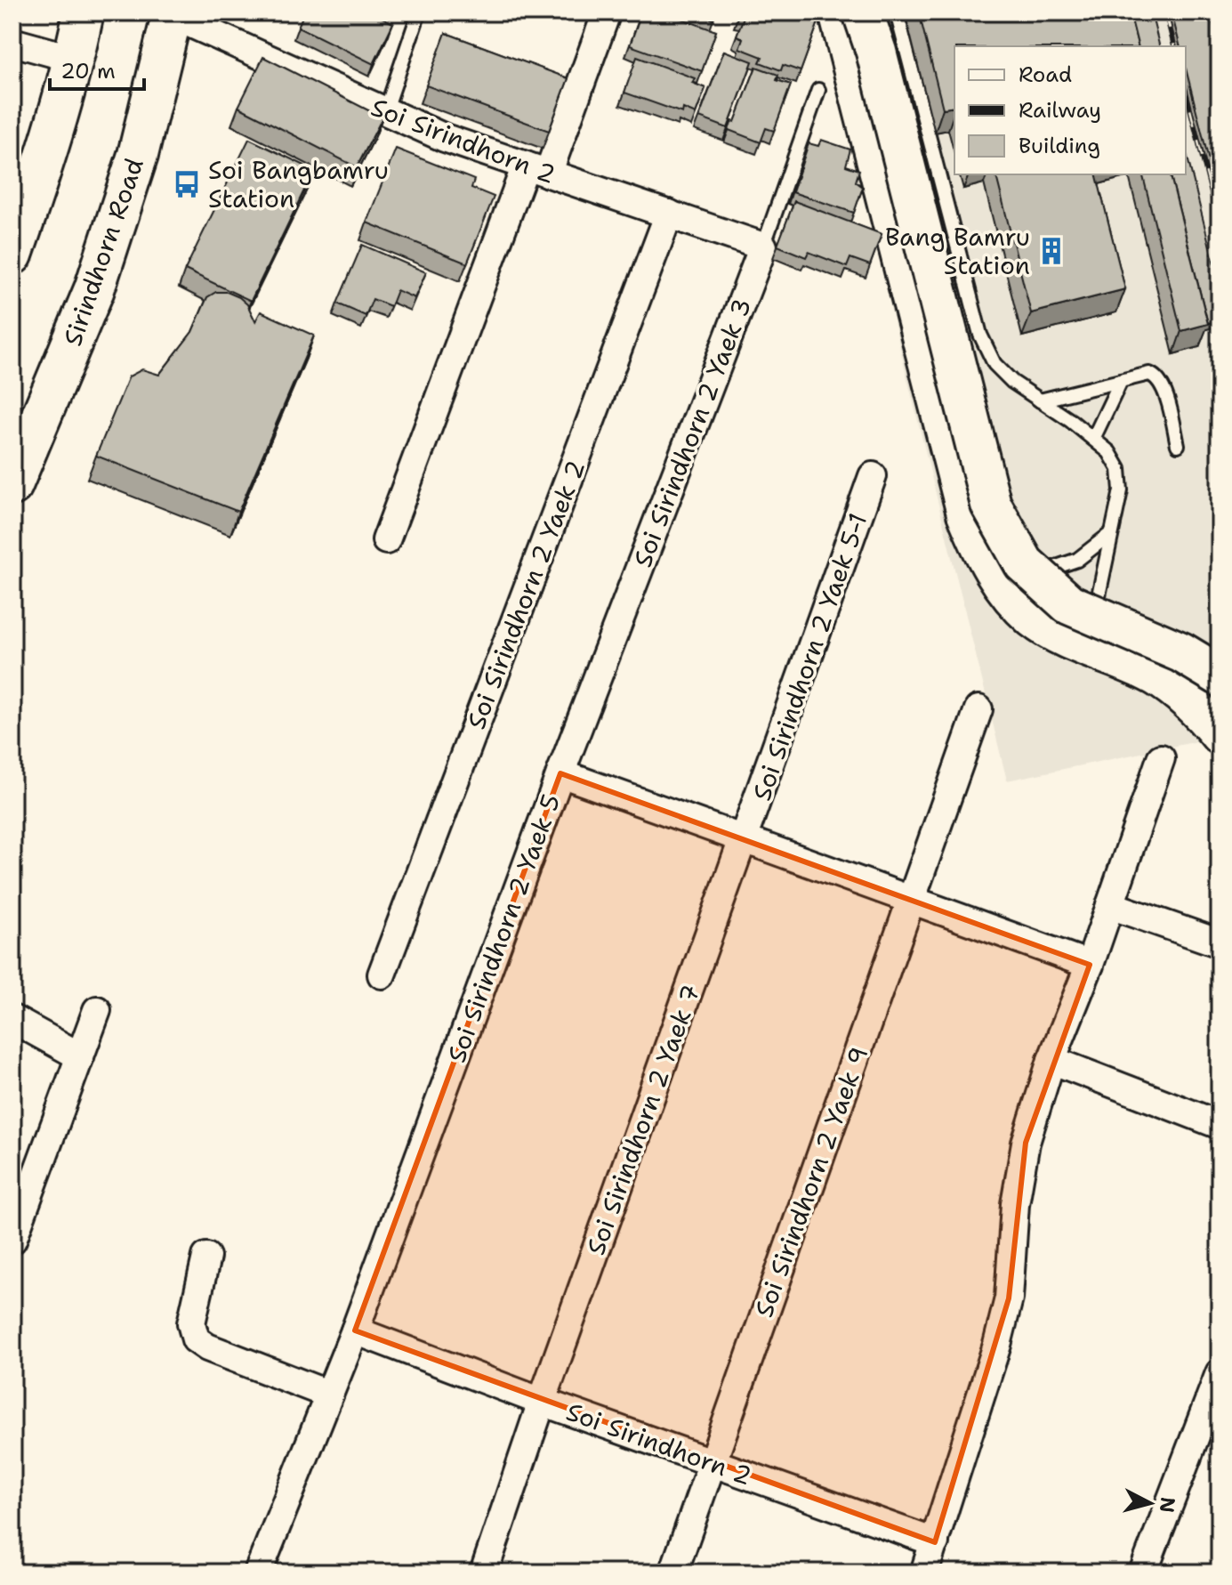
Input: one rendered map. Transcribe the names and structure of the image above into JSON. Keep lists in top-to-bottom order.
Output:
{
  "streets": {
    "main road": ["Sirindhorn Road"],
    "street": [
      "Soi Sirindhorn 2",
      "Soi Sirindhorn 2 Yaek 3",
      "Soi Sirindhorn 2 Yaek 2",
      "Soi Sirindhorn 2 Yaek 5-1",
      "Soi Sirindhorn 2 Yaek 5",
      "Soi Sirindhorn 2 Yaek 7",
      "Soi Sirindhorn 2 Yaek 9"
    ]
  },
  "crossings": [
    ["Soi Sirindhorn 2", "Sirindhorn Road"],
    ["Soi Sirindhorn 2", "Soi Sirindhorn 2 Yaek 3"],
    ["Soi Sirindhorn 2", "Soi Sirindhorn 2 Yaek 2"],
    ["Soi Sirindhorn 2", "Soi Sirindhorn 2 Yaek 5"],
    ["Soi Sirindhorn 2", "Soi Sirindhorn 2 Yaek 7"],
    ["Soi Sirindhorn 2", "Soi Sirindhorn 2 Yaek 9"],
    ["Soi Sirindhorn 2 Yaek 3", "Soi Sirindhorn 2 Yaek 5"],
    ["Soi Sirindhorn 2 Yaek 5-1", "Soi Sirindhorn 2 Yaek 5"],
    ["Soi Sirindhorn 2 Yaek 5-1", "Soi Sirindhorn 2 Yaek 7"],
    ["Soi Sirindhorn 2 Yaek 5", "Soi Sirindhorn 2 Yaek 7"],
    ["Soi Sirindhorn 2 Yaek 5", "Soi Sirindhorn 2 Yaek 9"]
  ],
  "places": {
    "bus stop": ["Soi Bangbamru Station"],
    "building": ["Bang Bamru Station"]
  },
  "legend": ["Road", "Railway", "Building"],
  "scale_bar": "20 m",
  "north": "right"
}
